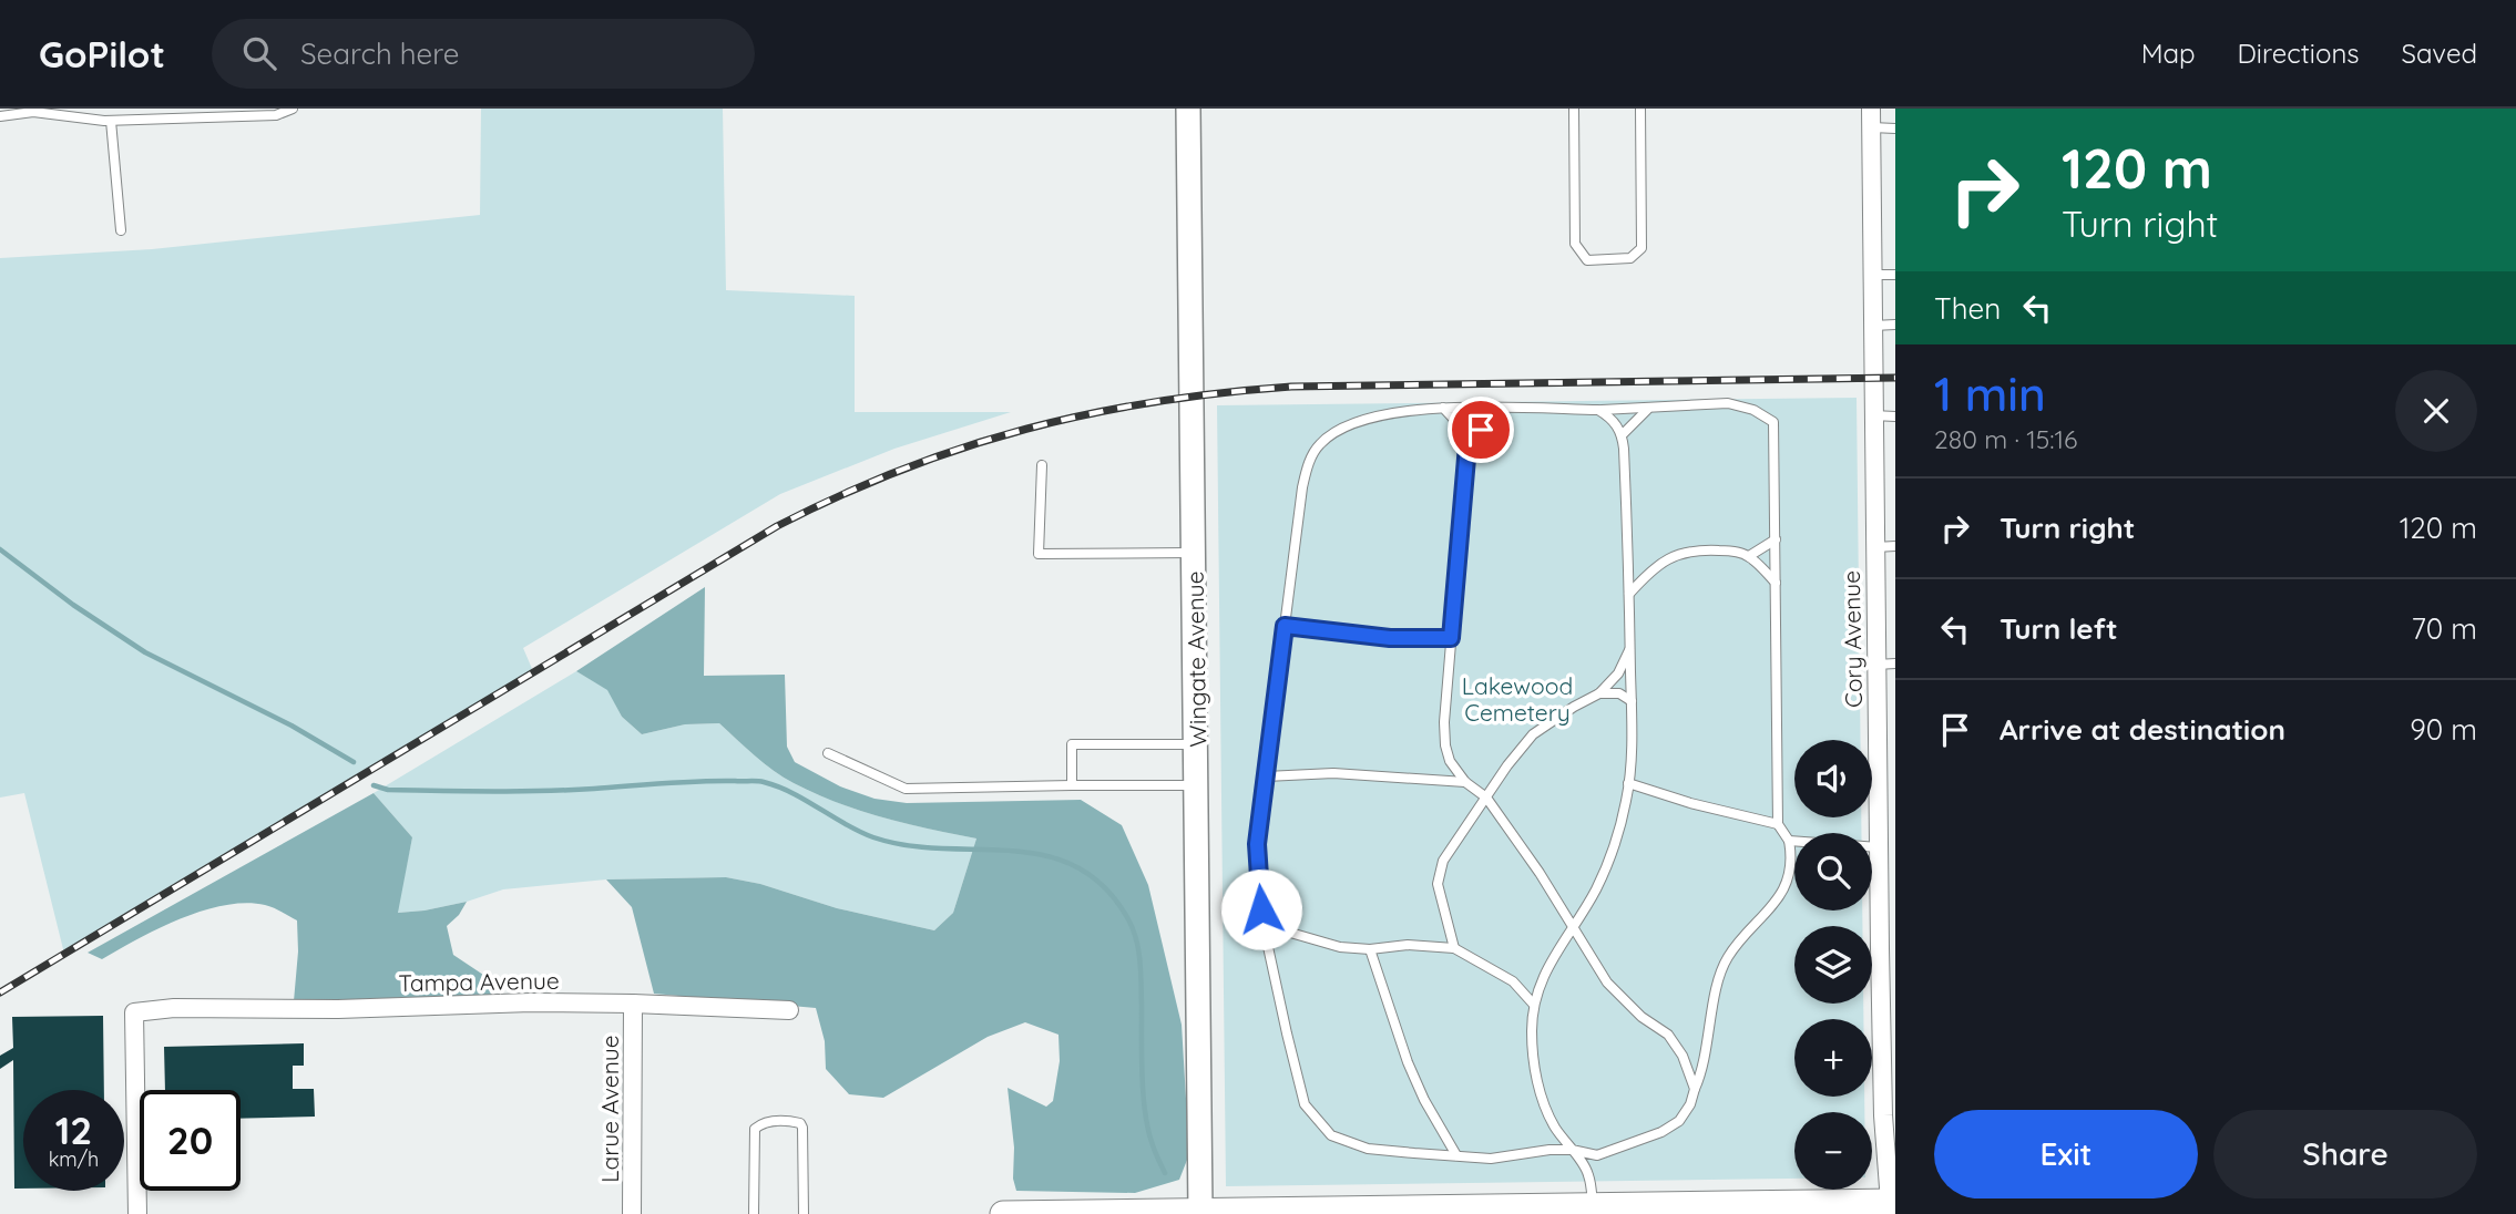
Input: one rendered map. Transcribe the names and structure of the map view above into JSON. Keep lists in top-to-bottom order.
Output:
{
  "streets": {
    "street": [
      "Cory Avenue",
      "Wingate Avenue",
      "Tampa Avenue",
      "Larue Avenue"
    ]
  },
  "crossings": [
    ["Tampa Avenue", "Larue Avenue"]
  ],
  "parks": ["Lakewood Cemetery"],
  "page": {
    "header": "GoPilot",
    "search": "Search here",
    "nav": ["Map", "Directions", "Saved"],
    "turn": ["120 m", "Turn right"],
    "then": "Then",
    "heading": ["1 min", "280 m · 15:16"],
    "list": [
      {
        "name": "Turn right",
        "value": "120 m"
      },
      {
        "name": "Turn left",
        "value": "70 m"
      },
      {
        "name": "Arrive at destination",
        "value": "90 m"
      }
    ],
    "map_buttons": ["+", "−"],
    "speed": "12 km/h",
    "limit": "20",
    "buttons": ["Exit", "Share"]
  }
}
